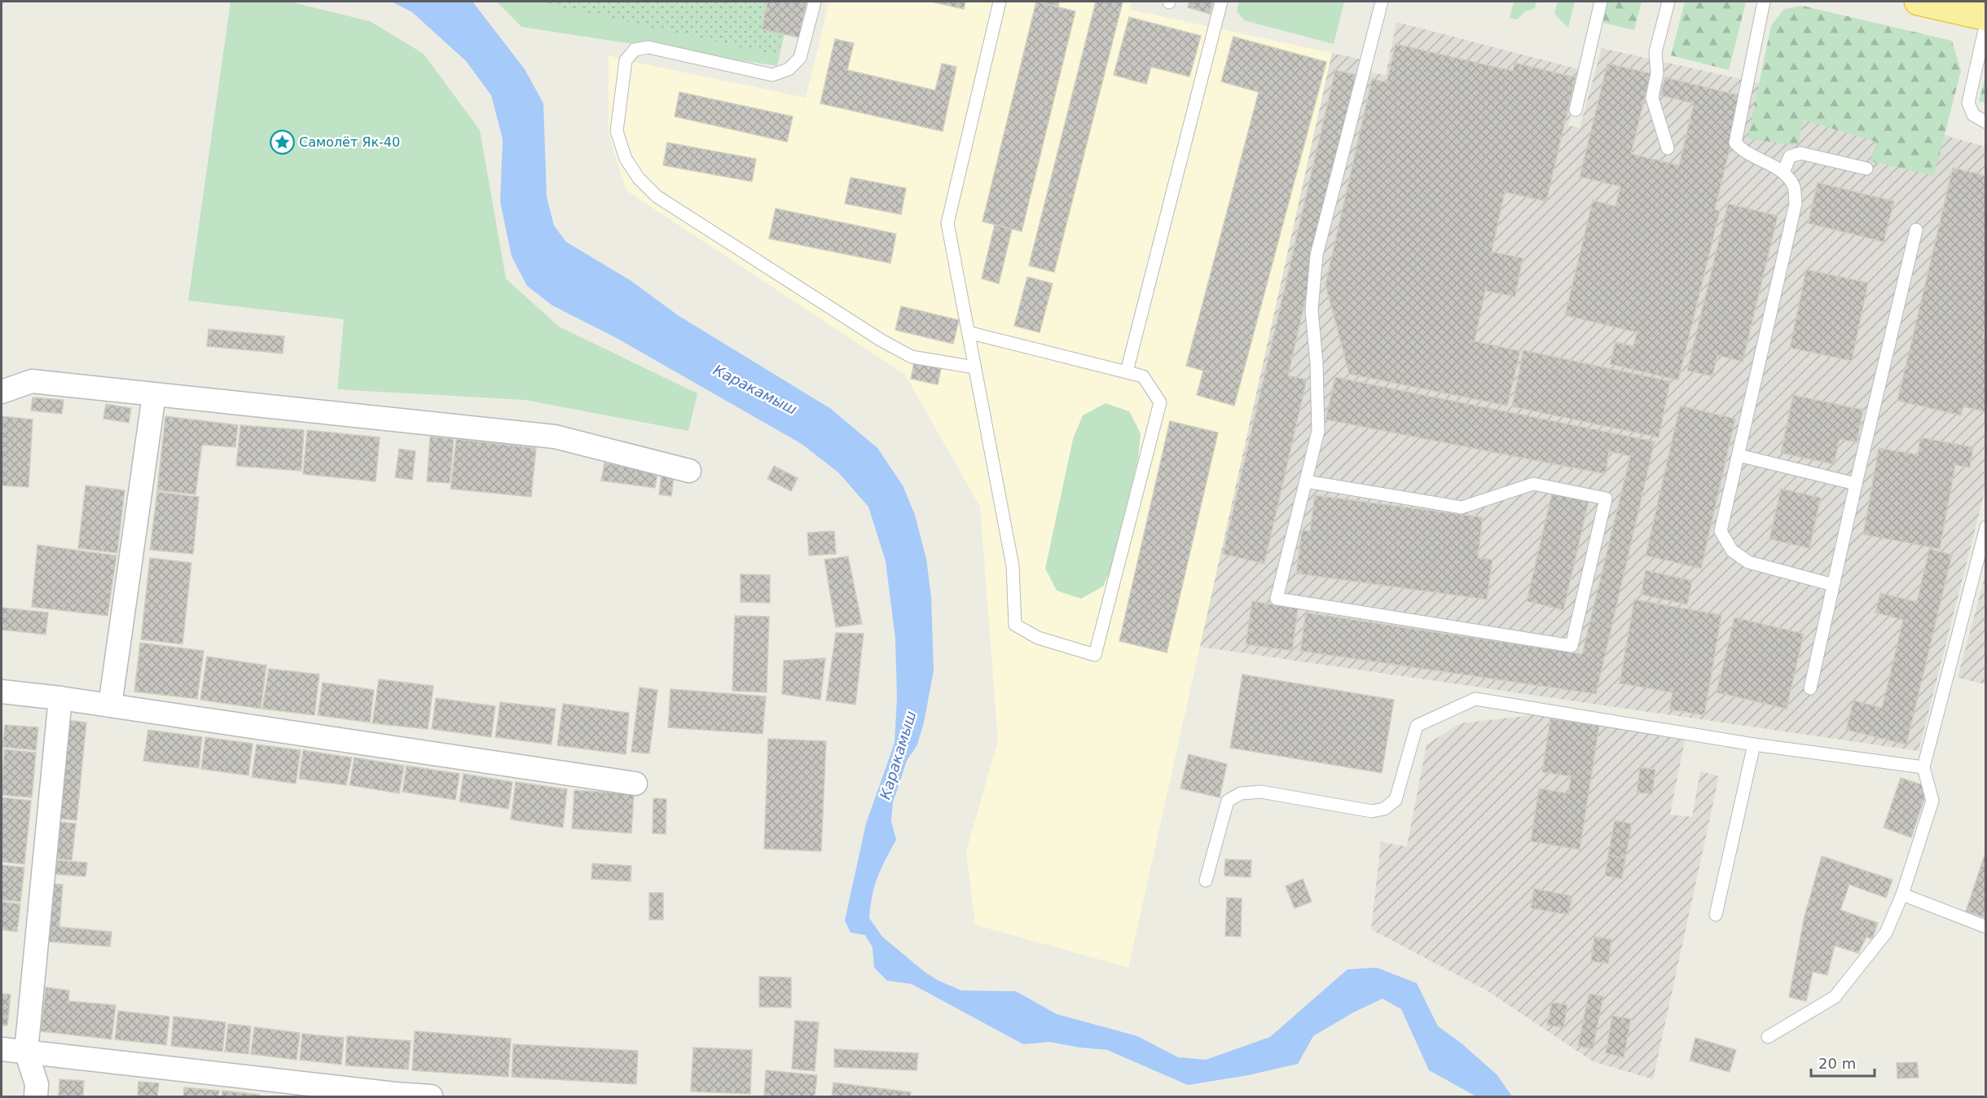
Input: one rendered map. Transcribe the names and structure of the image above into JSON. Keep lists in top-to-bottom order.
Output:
{
  "water": ["Каракамыш"],
  "places": {
    "place": ["Самолёт Як-40"]
  },
  "scale_bar": "20 m"
}
